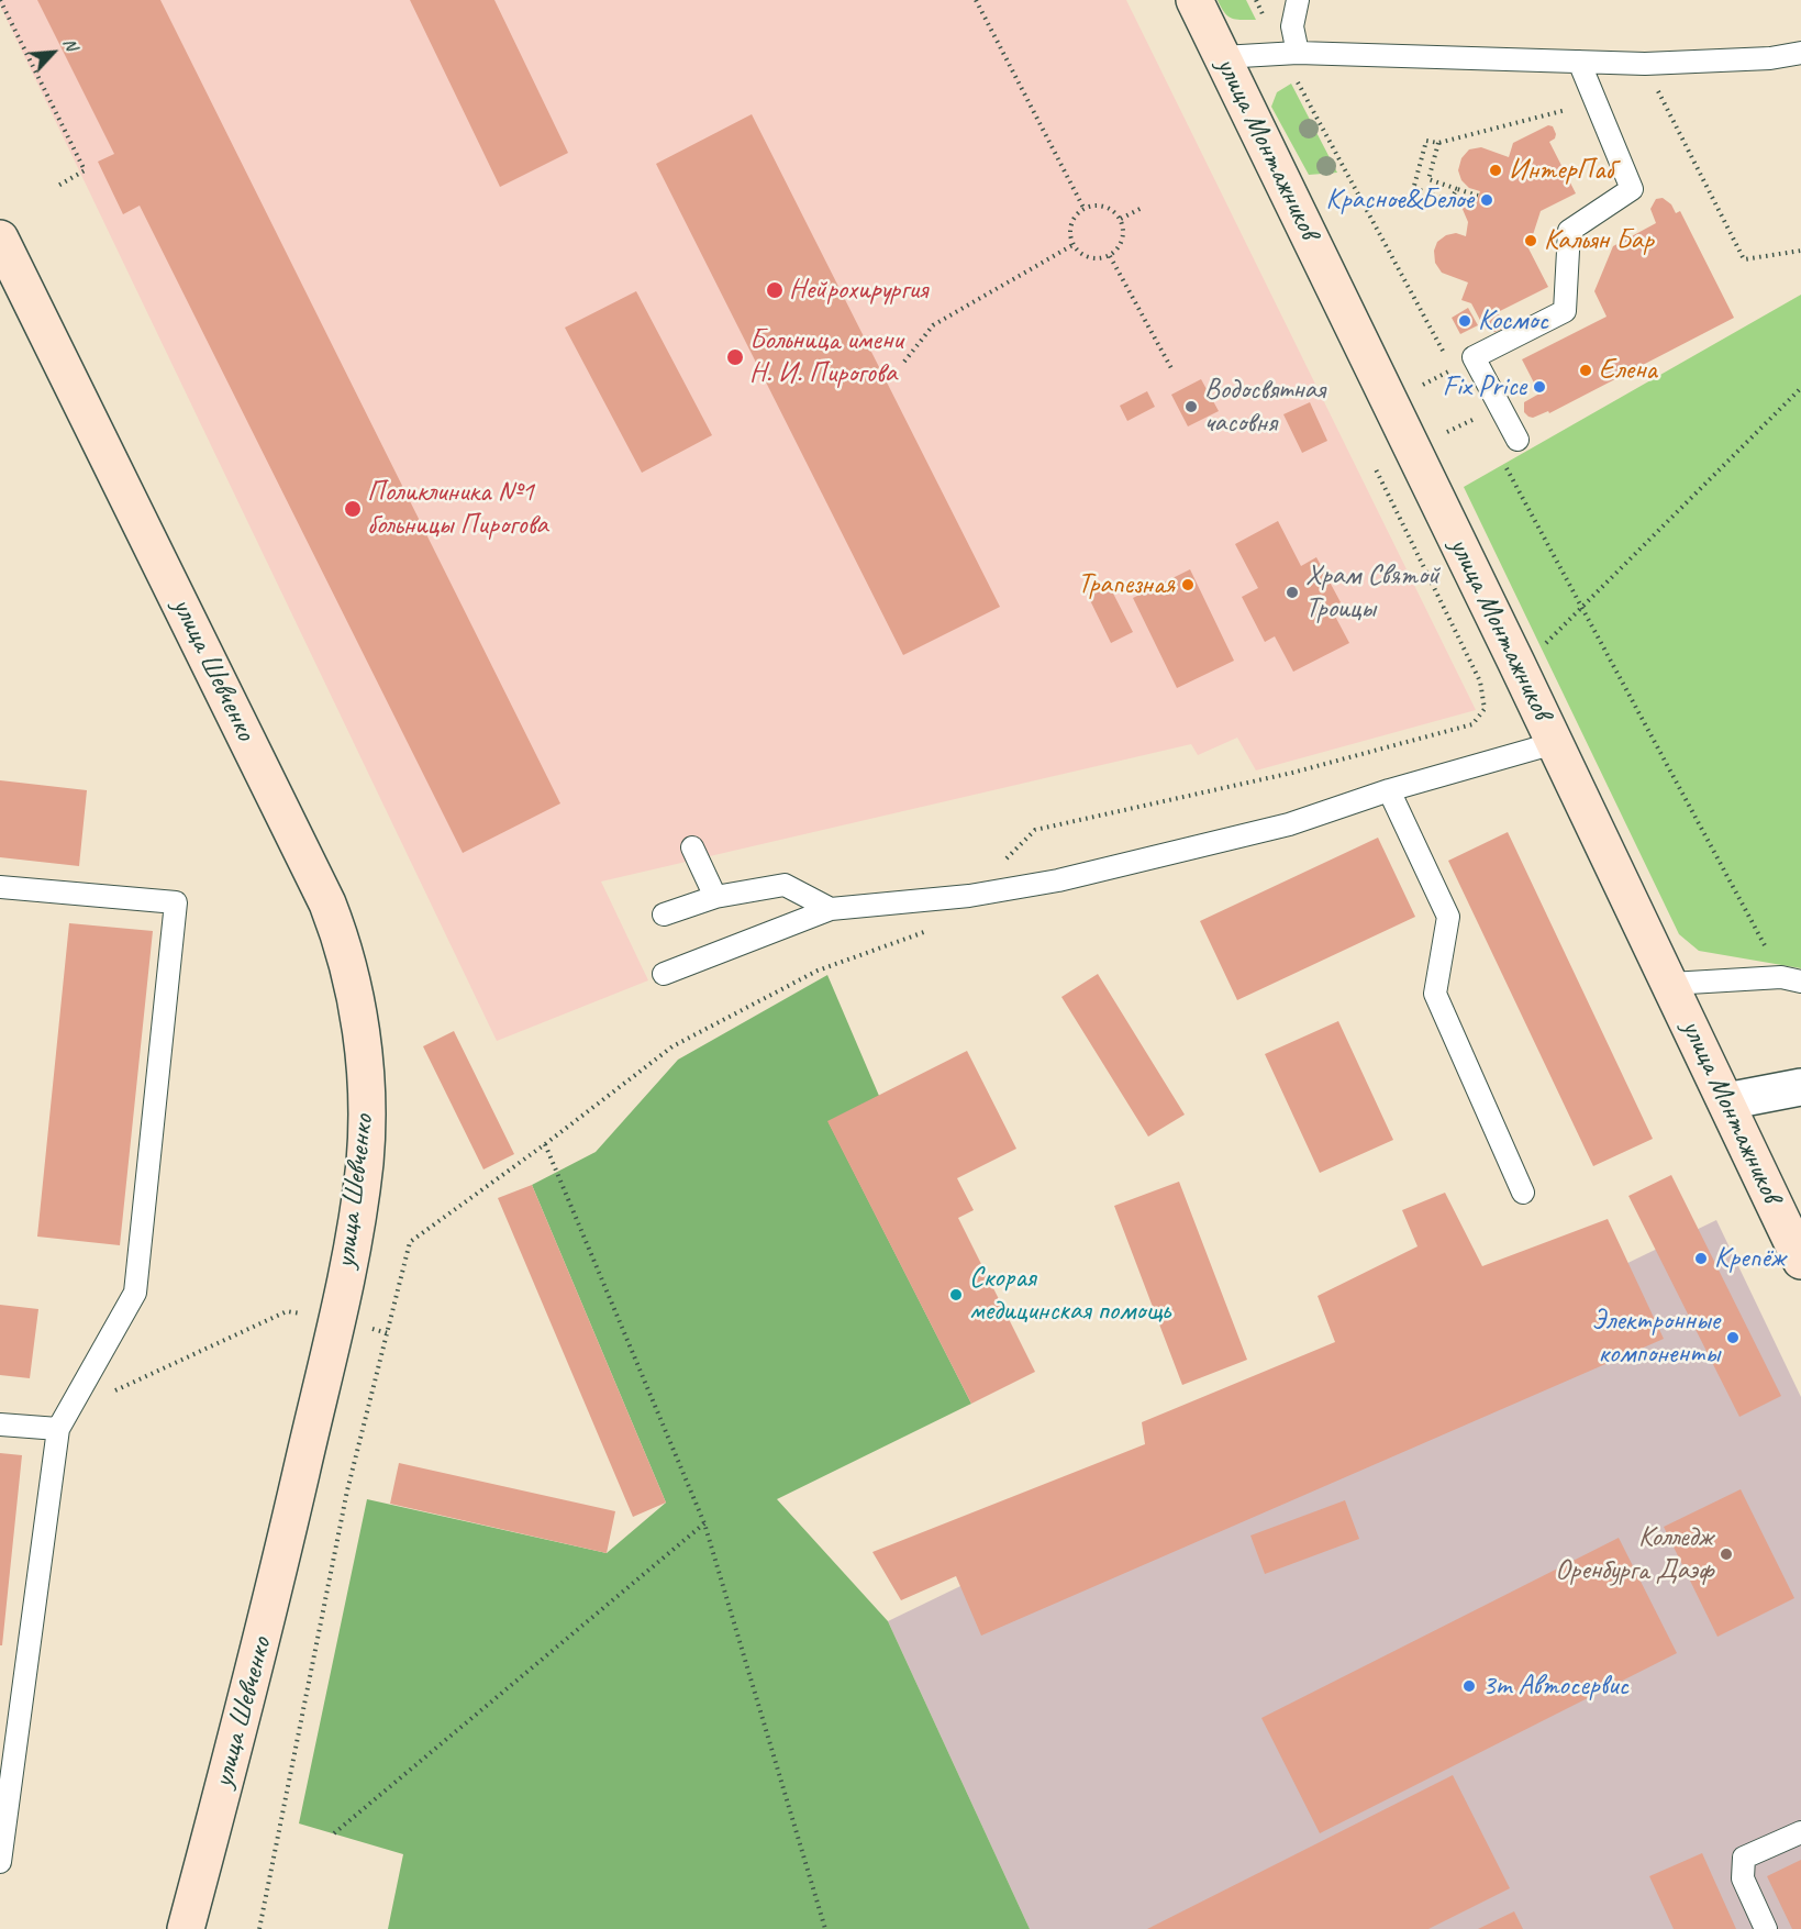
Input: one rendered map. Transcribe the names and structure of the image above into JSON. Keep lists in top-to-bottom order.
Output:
{
  "streets": {
    "main road": ["улица Монтажников", "улица Шевченко"]
  },
  "places": [
    "ИнтерПаб",
    "Красное&Белое",
    "Кальян Бар",
    "Нейрохирургия",
    "Космос",
    "Больница имени Н. И. Пирогова",
    "Елена",
    "Fix Price",
    "Водосвятная часовня",
    "Поликлиника №1 больницы Пирогова",
    "Трапезная",
    "Храм Святой Троицы",
    "Крепёж",
    "Скорая медицинская помощь",
    "Электронные компоненты",
    "Колледж Оренбурга Даэф",
    "3m Автосервис"
  ],
  "north": "top right"
}
